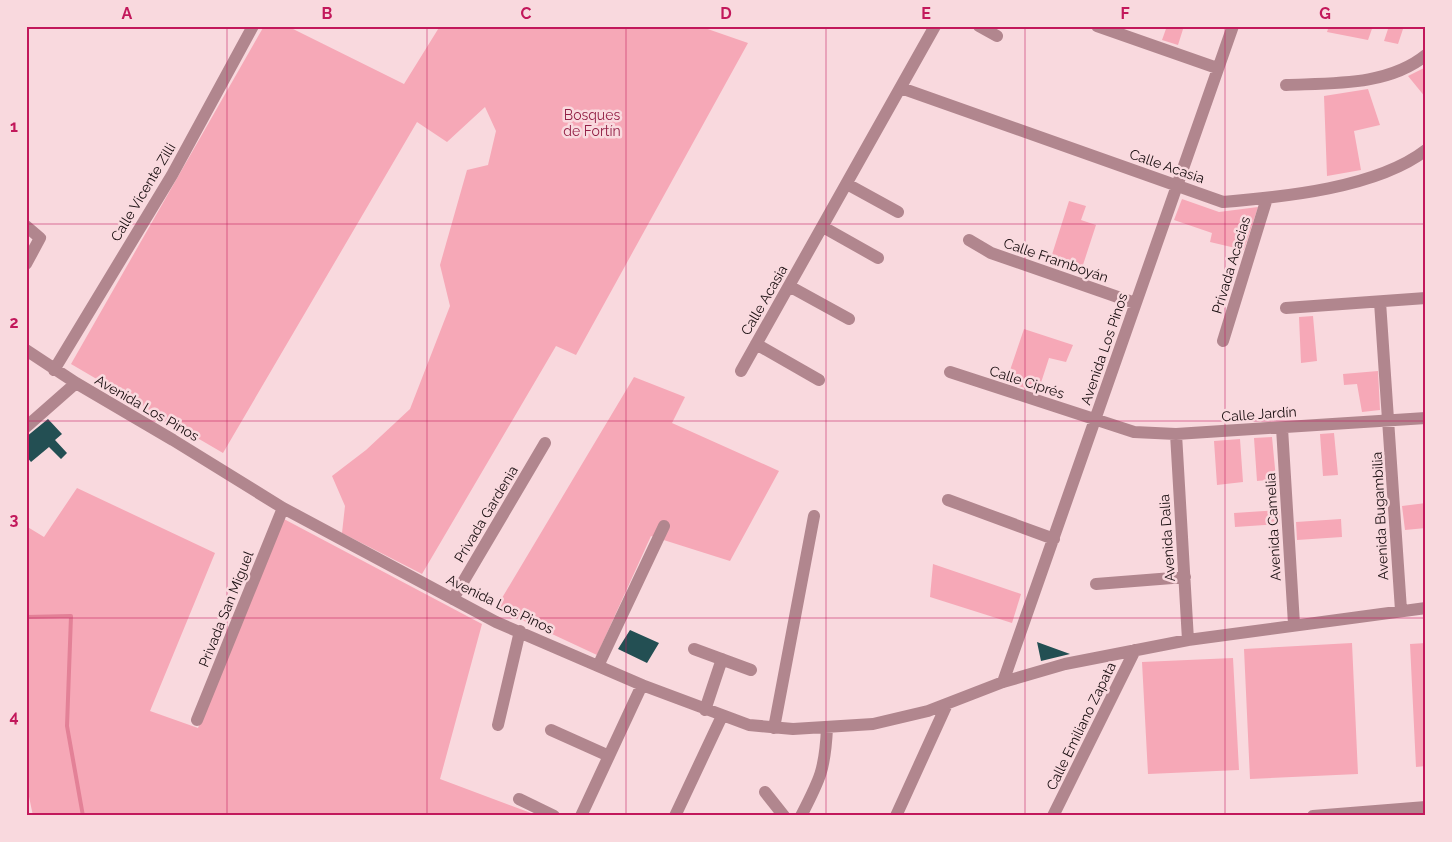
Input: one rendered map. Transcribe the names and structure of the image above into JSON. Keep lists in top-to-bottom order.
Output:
{
  "streets": {
    "street": [
      "Calle Acasia",
      "Calle Vicente Zilli",
      "Calle Framboyán",
      "Privada Acacias",
      "Avenida Los Pinos",
      "Calle Ciprés",
      "Calle Jardín",
      "Privada Gardenia",
      "Avenida Bugambilia",
      "Avenida Camelia",
      "Avenida Dalia",
      "Privada San Miguel",
      "Calle Emiliano Zapata"
    ]
  },
  "crossings": [
    ["Calle Acasia", "Privada Acacias"],
    ["Calle Acasia", "Avenida Los Pinos"],
    ["Calle Vicente Zilli", "Avenida Los Pinos"],
    ["Calle Framboyán", "Avenida Los Pinos"],
    ["Avenida Los Pinos", "Calle Ciprés"],
    ["Avenida Los Pinos", "Calle Jardín"],
    ["Avenida Los Pinos", "Privada Gardenia"],
    ["Avenida Los Pinos", "Avenida Bugambilia"],
    ["Avenida Los Pinos", "Avenida Camelia"],
    ["Avenida Los Pinos", "Avenida Dalia"],
    ["Avenida Los Pinos", "Privada San Miguel"],
    ["Avenida Los Pinos", "Calle Emiliano Zapata"],
    ["Calle Ciprés", "Calle Jardín"],
    ["Calle Jardín", "Avenida Bugambilia"],
    ["Calle Jardín", "Avenida Camelia"],
    ["Calle Jardín", "Avenida Dalia"]
  ],
  "parks": ["Bosques de Fortín"],
  "grid": {
    "columns": [
      "A",
      "B",
      "C",
      "D",
      "E",
      "F",
      "G"
    ],
    "rows": [
      "1",
      "2",
      "3",
      "4"
    ]
  }
}
